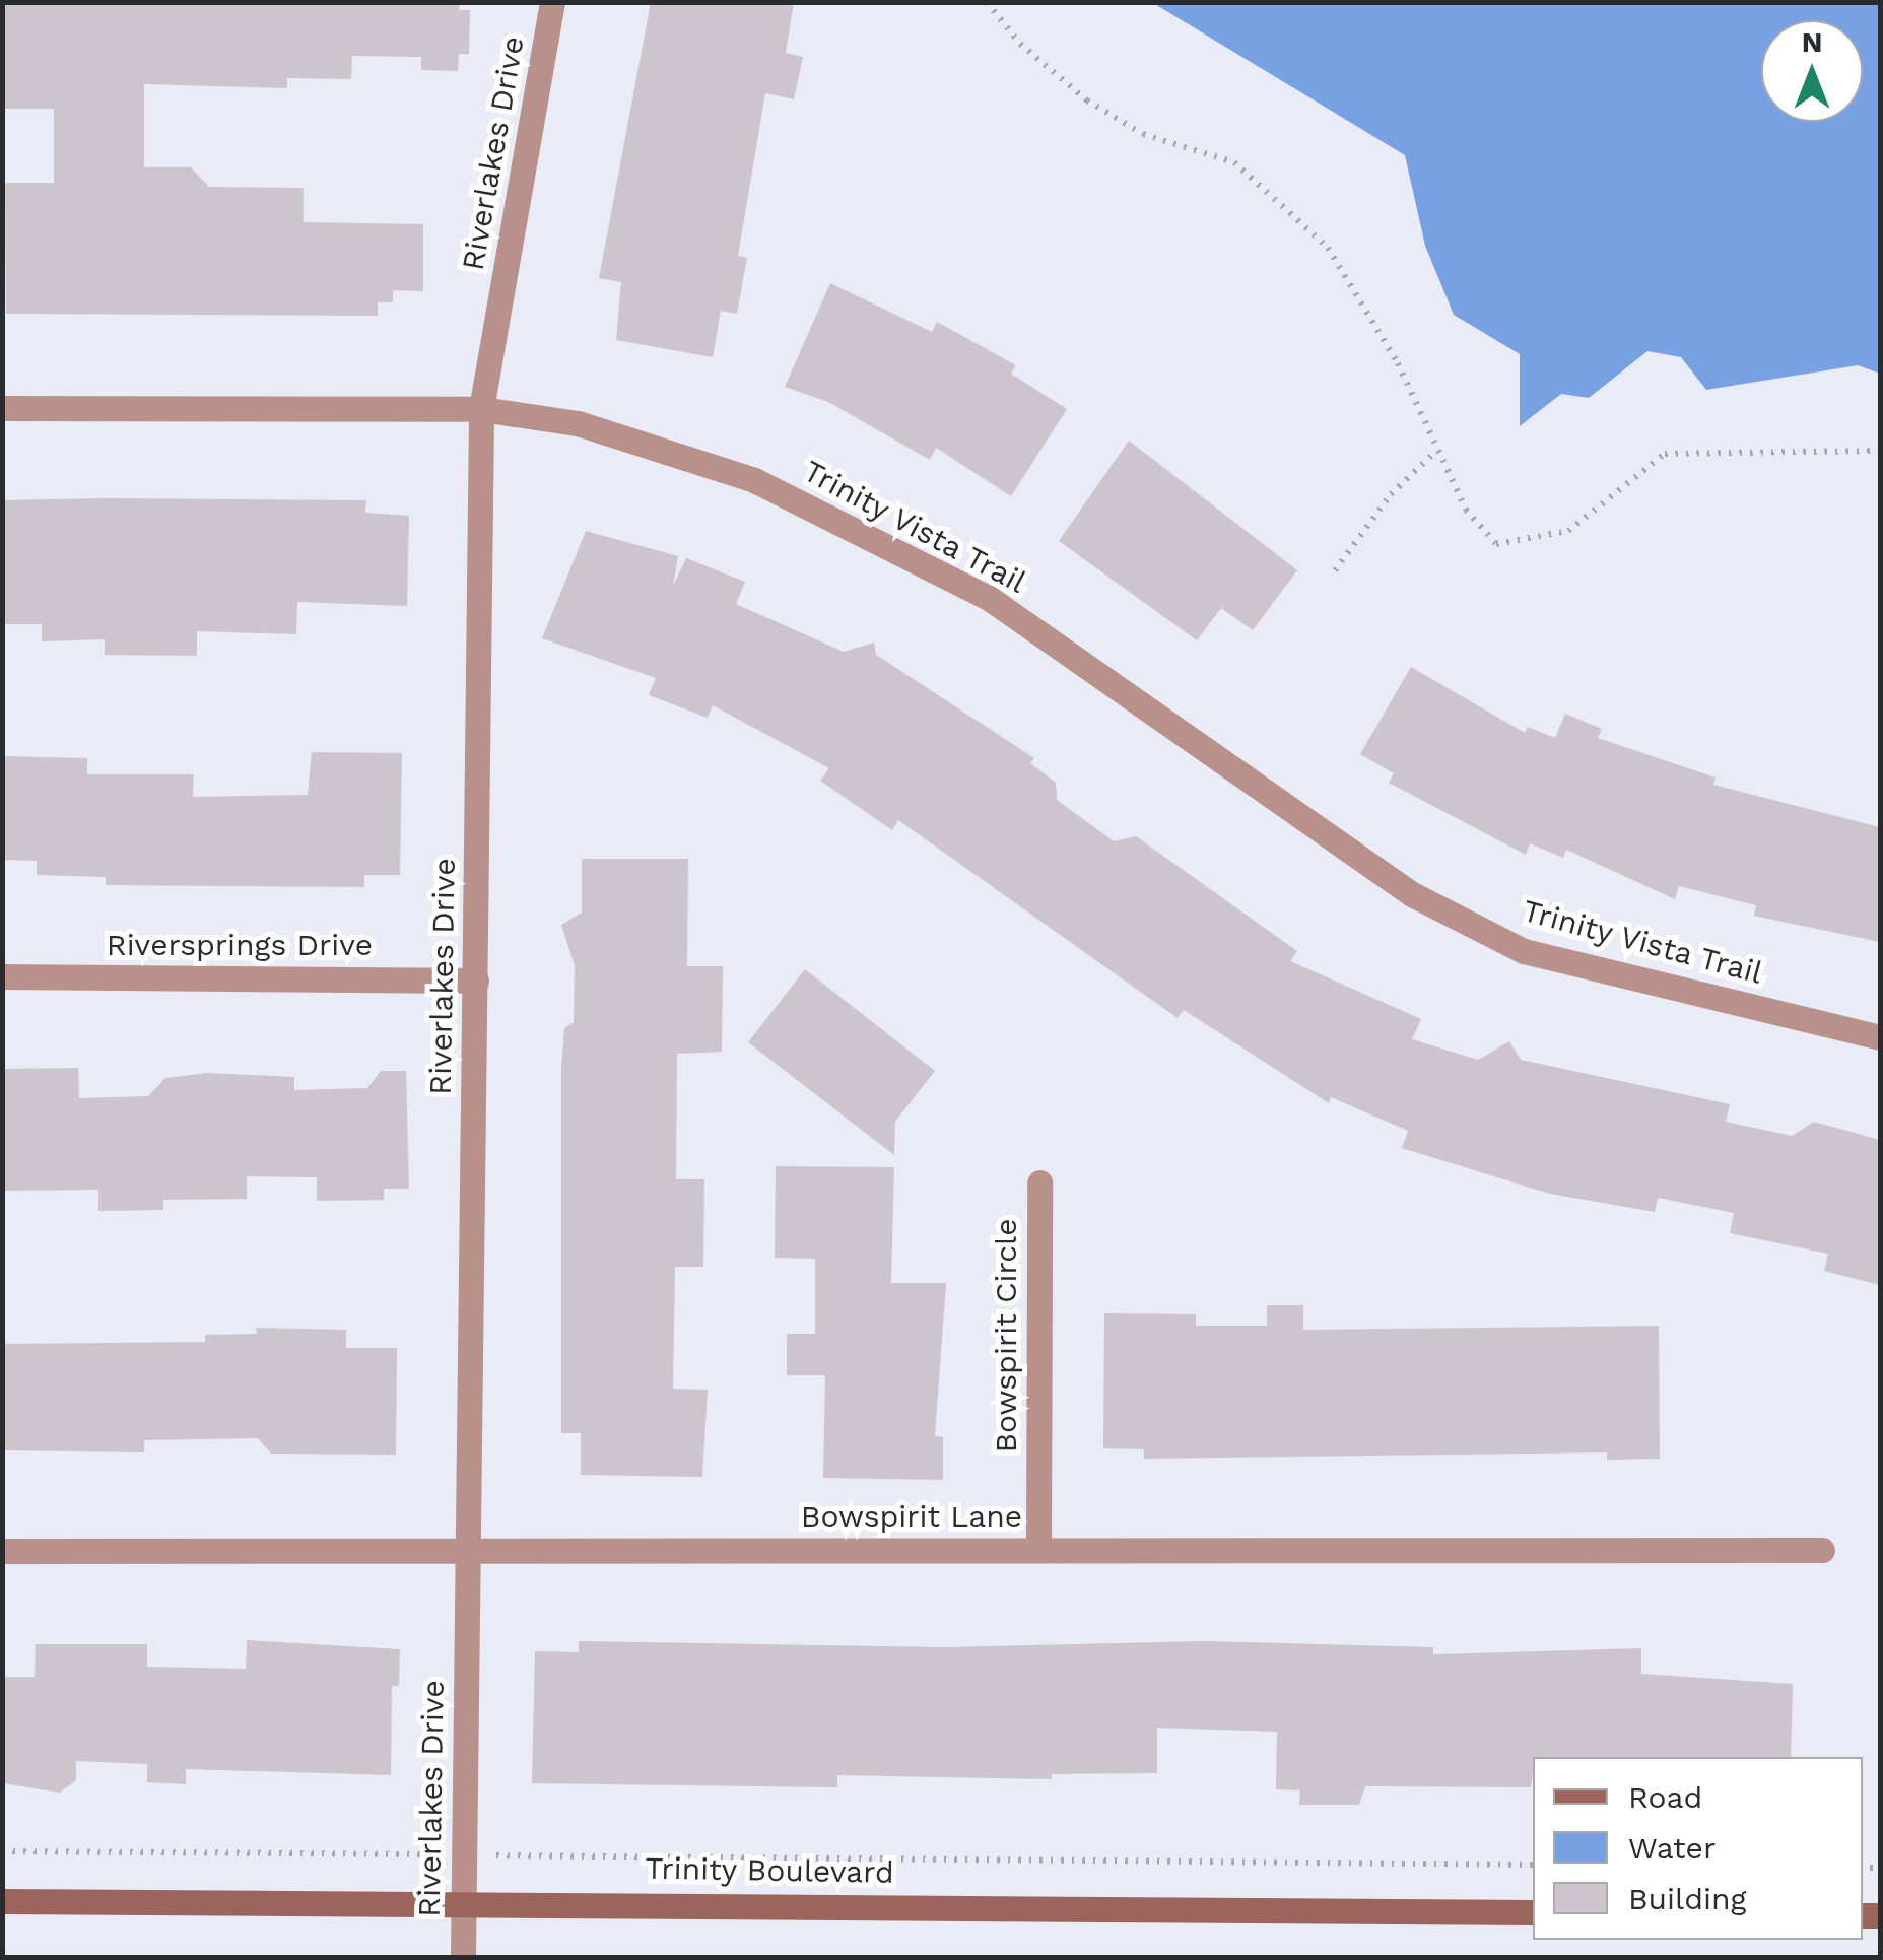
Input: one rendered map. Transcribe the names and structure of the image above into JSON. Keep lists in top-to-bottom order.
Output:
{
  "streets": {
    "main road": ["Trinity Boulevard"],
    "street": [
      "Riverlakes Drive",
      "Trinity Vista Trail",
      "Riversprings Drive",
      "Bowspirit Circle",
      "Bowspirit Lane"
    ]
  },
  "crossings": [
    ["Riverlakes Drive", "Trinity Vista Trail"],
    ["Riverlakes Drive", "Riversprings Drive"],
    ["Riverlakes Drive", "Bowspirit Lane"],
    ["Riverlakes Drive", "Trinity Boulevard"],
    ["Bowspirit Circle", "Bowspirit Lane"]
  ],
  "legend": ["Road", "Water", "Building"],
  "north": "top"
}
